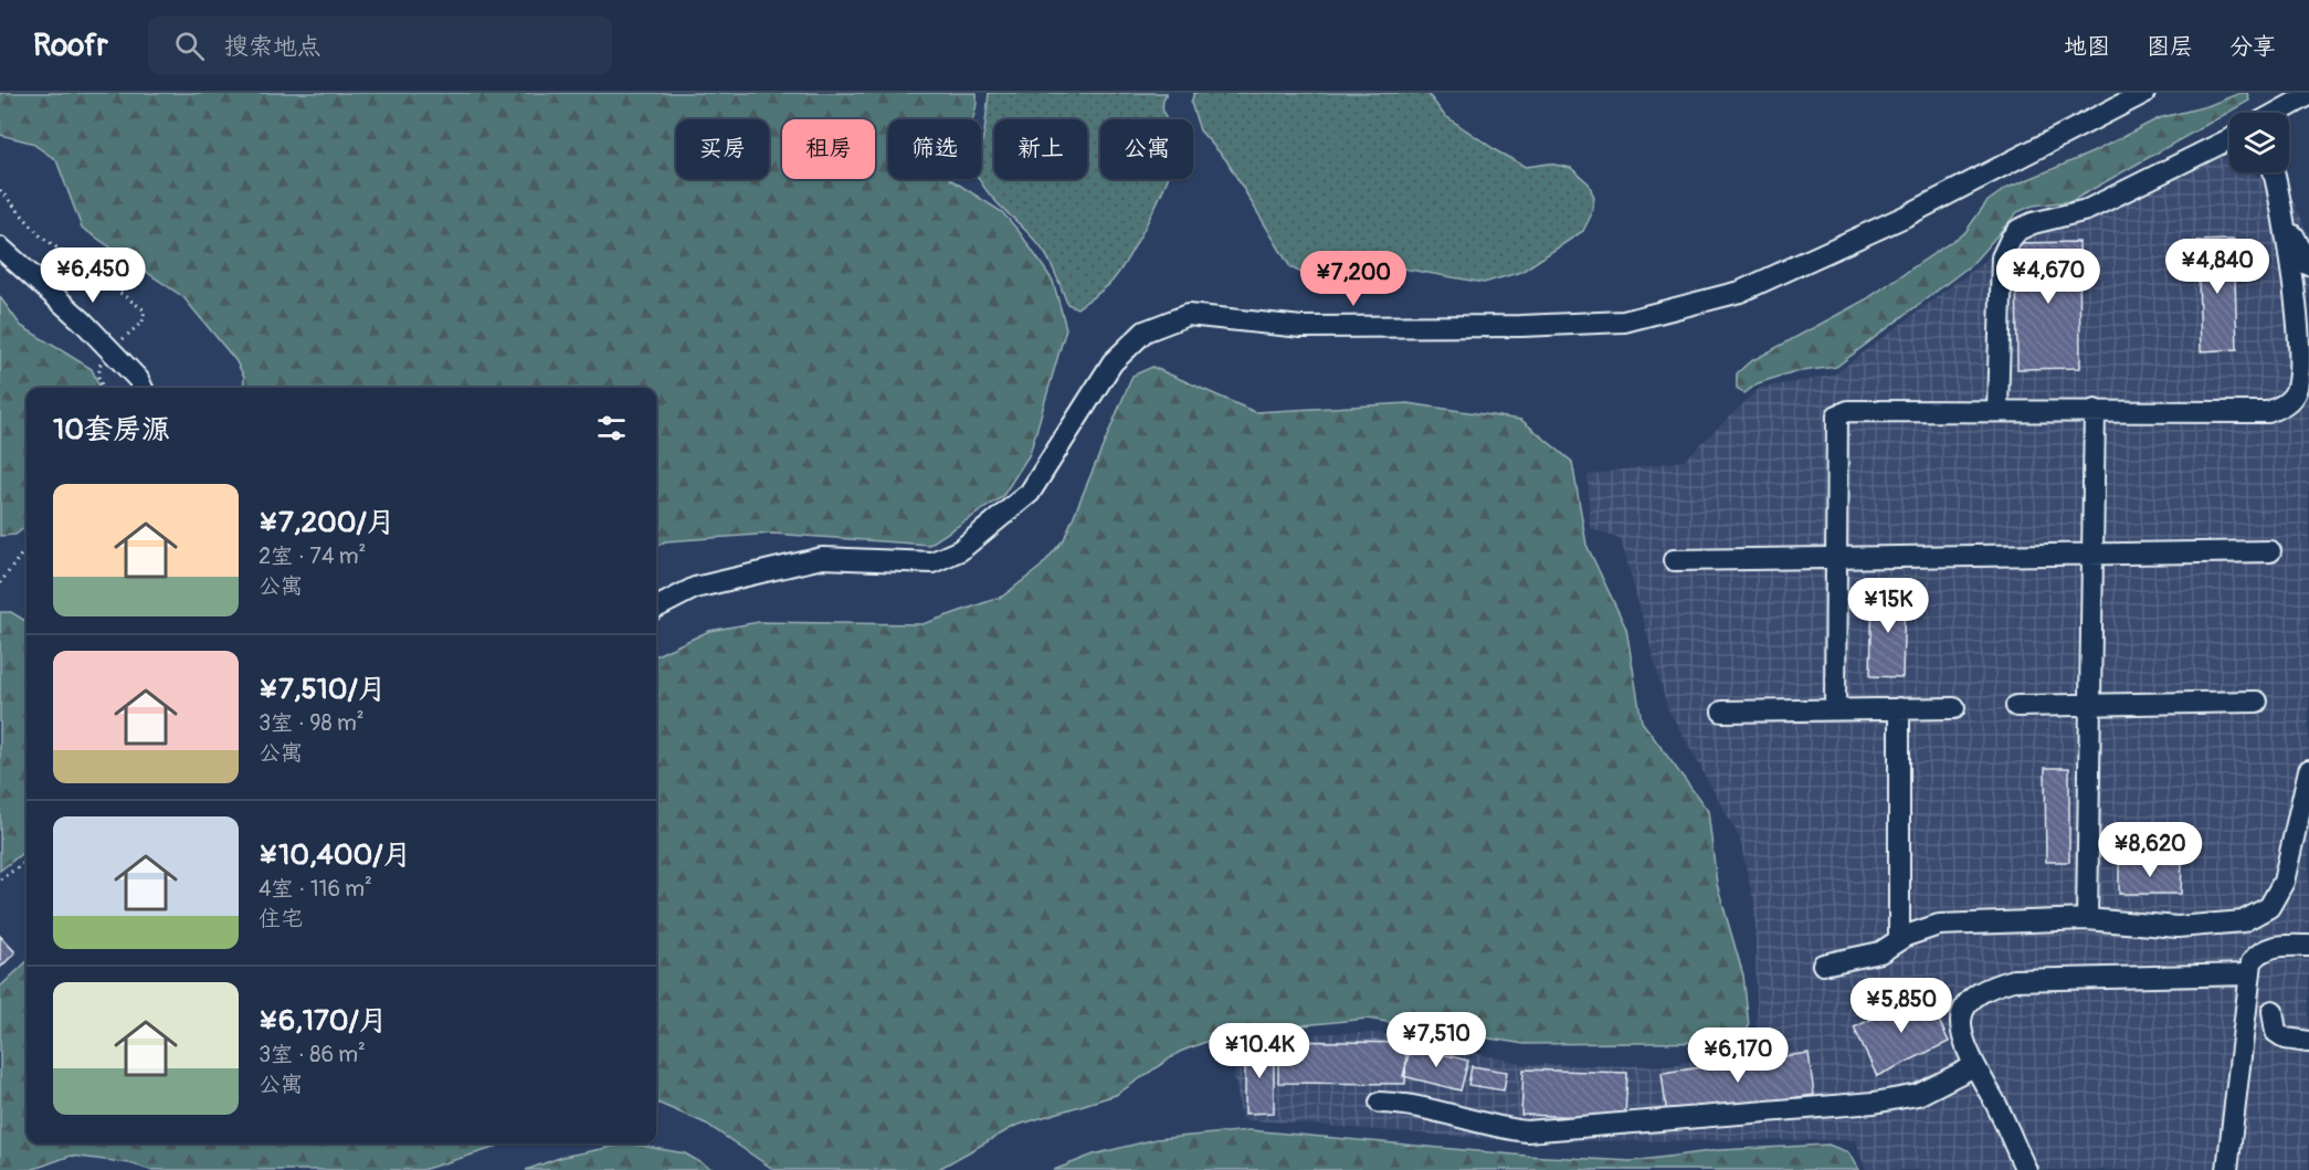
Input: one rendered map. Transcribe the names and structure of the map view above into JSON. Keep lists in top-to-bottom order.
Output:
{
  "page": {
    "header": "Roofr",
    "search": "搜索地点",
    "nav": ["地图", "图层", "分享"],
    "chip": [
      "买房",
      "租房",
      "筛选",
      "新上",
      "公寓"
    ],
    "price": [
      "¥4,840",
      "¥6,450",
      "¥4,670",
      "¥7,200",
      "¥15K",
      "¥8,620",
      "¥5,850",
      "¥7,510",
      "¥10.4K",
      "¥6,170"
    ],
    "heading": "10套房源",
    "list": [
      {
        "name": "¥7,200/月",
        "note": "2室 · 74 m² · 公寓"
      },
      {
        "name": "¥7,510/月",
        "note": "3室 · 98 m² · 公寓"
      },
      {
        "name": "¥10,400/月",
        "note": "4室 · 116 m² · 住宅"
      },
      {
        "name": "¥6,170/月",
        "note": "3室 · 86 m² · 公寓"
      }
    ]
  }
}
